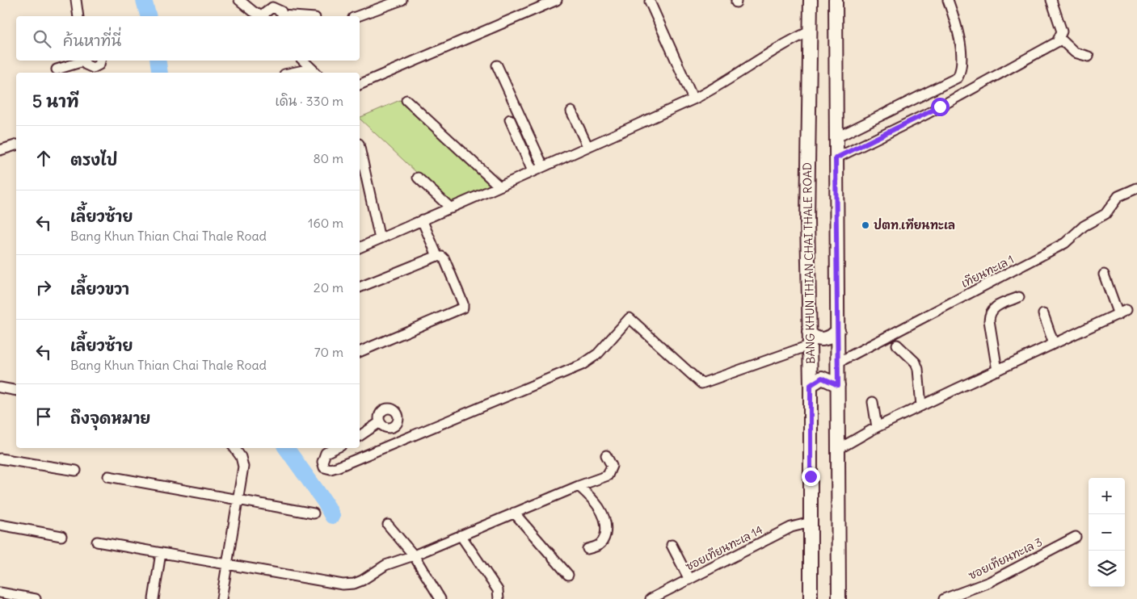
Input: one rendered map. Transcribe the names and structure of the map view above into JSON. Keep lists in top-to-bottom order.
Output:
{
  "streets": {
    "main road": ["BANG KHUN THIAN CHAI THALE ROAD"],
    "street": ["เทียนทะเล 1", "ซอยเทียนทะเล 14", "ซอยเทียนทะเล 3"]
  },
  "crossings": [
    ["BANG KHUN THIAN CHAI THALE ROAD", "ซอยเทียนทะเล 14"]
  ],
  "places": ["ปตท.เทียนทะเล"],
  "page": {
    "search": "ค้นหาที่นี่",
    "heading": ["5 นาที", "เดิน · 330 m"],
    "list": [
      ["ตรงไป", "80 m"],
      ["เลี้ยวซ้าย", "Bang Khun Thian Chai Thale Road", "160 m"],
      ["เลี้ยวขวา", "20 m"],
      ["เลี้ยวซ้าย", "Bang Khun Thian Chai Thale Road", "70 m"],
      "ถึงจุดหมาย"
    ],
    "map_buttons": ["+", "−"]
  }
}
